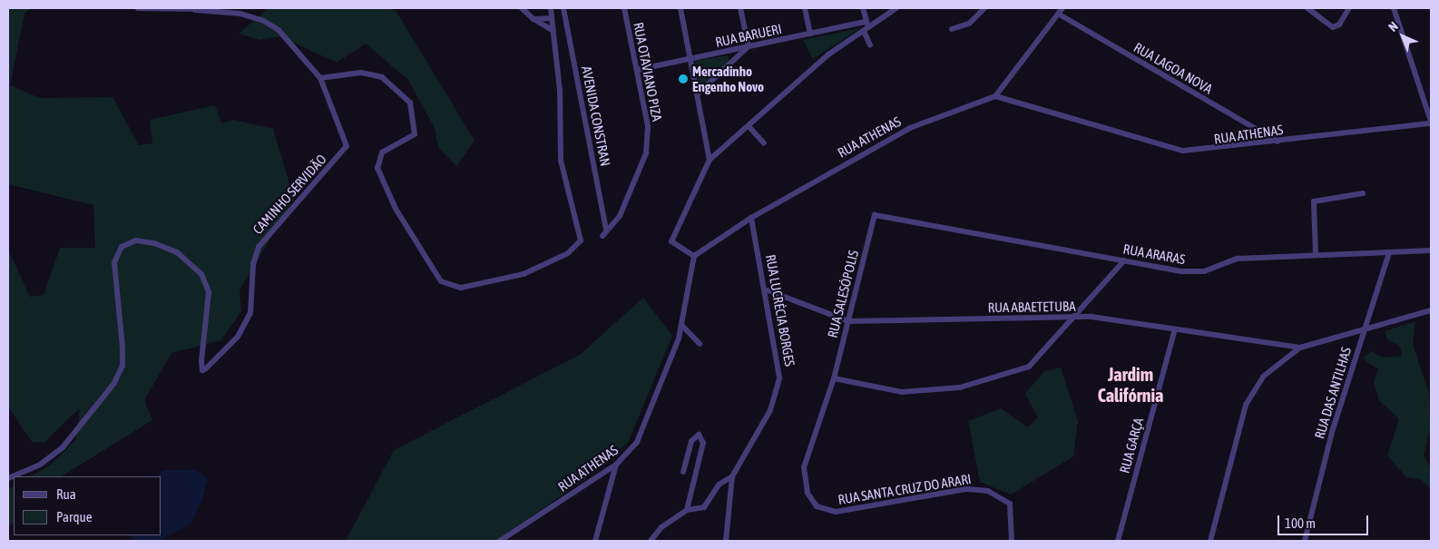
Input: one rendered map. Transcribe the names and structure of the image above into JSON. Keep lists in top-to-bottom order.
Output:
{
  "streets": {
    "street": [
      "RUA BARUERI",
      "RUA LAGOA NOVA",
      "RUA OTAVIANO PIZA",
      "AVENIDA CONSTRAN",
      "RUA ATHENAS",
      "CAMINHO SERVIDÃO",
      "RUA ARARAS",
      "RUA SALESÓPOLIS",
      "RUA ABAETETUBA",
      "RUA LUCRÉCIA BORGES",
      "RUA DAS ANTILHAS",
      "RUA GARÇA",
      "RUA SANTA CRUZ DO ARARI"
    ]
  },
  "crossings": [
    ["RUA BARUERI", "RUA OTAVIANO PIZA"],
    ["RUA LAGOA NOVA", "RUA ATHENAS"],
    ["RUA OTAVIANO PIZA", "AVENIDA CONSTRAN"],
    ["RUA ATHENAS", "RUA LUCRÉCIA BORGES"],
    ["RUA ARARAS", "RUA SALESÓPOLIS"],
    ["RUA ARARAS", "RUA DAS ANTILHAS"],
    ["RUA SALESÓPOLIS", "RUA ABAETETUBA"],
    ["RUA SALESÓPOLIS", "RUA SANTA CRUZ DO ARARI"],
    ["RUA ABAETETUBA", "RUA LUCRÉCIA BORGES"],
    ["RUA ABAETETUBA", "RUA GARÇA"]
  ],
  "districts": ["Jardim Califórnia"],
  "places": ["Mercadinho Engenho Novo"],
  "legend": ["Rua", "Parque"],
  "scale_bar": "100 m",
  "north": "top left"
}
